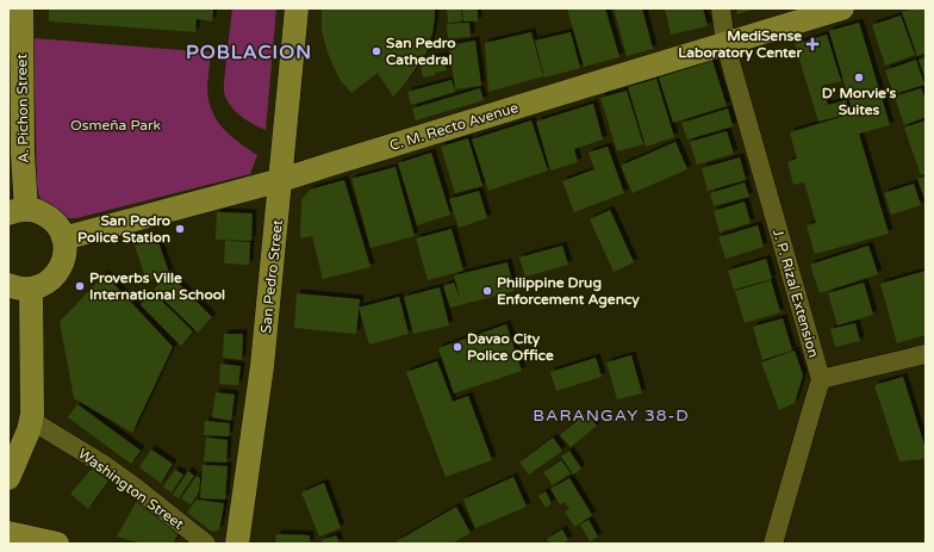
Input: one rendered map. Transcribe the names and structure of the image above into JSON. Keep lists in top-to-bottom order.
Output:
{
  "streets": {
    "main road": ["A. Pichon Street", "C. M. Recto Avenue", "San Pedro Street"],
    "street": ["J. P. Rizal Extension", "Washington Street"]
  },
  "crossings": [
    ["C. M. Recto Avenue", "San Pedro Street"],
    ["C. M. Recto Avenue", "J. P. Rizal Extension"]
  ],
  "districts": ["POBLACION", "BARANGAY 38-D"],
  "parks": ["Osmeña Park"],
  "places": {
    "health": ["MediSense Laboratory Center"],
    "other": [
      "San Pedro Cathedral",
      "D' Morvie's Suites",
      "San Pedro Police Station",
      "Proverbs Ville International School",
      "Philippine Drug Enforcement Agency",
      "Davao City Police Office"
    ]
  }
}
